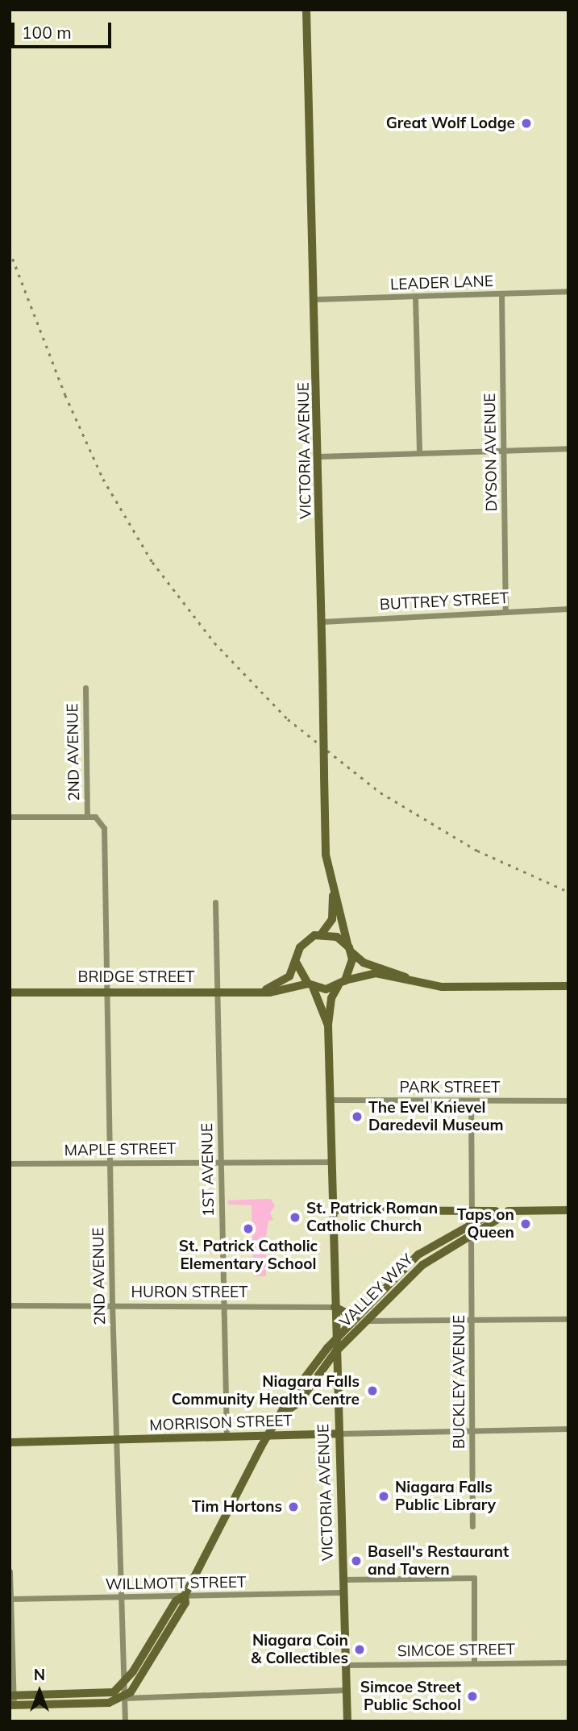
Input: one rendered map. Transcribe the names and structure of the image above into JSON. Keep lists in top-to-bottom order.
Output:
{
  "streets": {
    "main road": [
      "VICTORIA AVENUE",
      "BRIDGE STREET",
      "VALLEY WAY",
      "MORRISON STREET"
    ],
    "street": [
      "LEADER LANE",
      "DYSON AVENUE",
      "BUTTREY STREET",
      "2ND AVENUE",
      "PARK STREET",
      "MAPLE STREET",
      "1ST AVENUE",
      "HURON STREET",
      "BUCKLEY AVENUE",
      "WILLMOTT STREET",
      "SIMCOE STREET"
    ]
  },
  "crossings": [
    ["LEADER LANE", "VICTORIA AVENUE"],
    ["LEADER LANE", "DYSON AVENUE"],
    ["VICTORIA AVENUE", "BUTTREY STREET"],
    ["VICTORIA AVENUE", "BRIDGE STREET"],
    ["VICTORIA AVENUE", "PARK STREET"],
    ["VICTORIA AVENUE", "MAPLE STREET"],
    ["VICTORIA AVENUE", "VALLEY WAY"],
    ["VICTORIA AVENUE", "HURON STREET"],
    ["VICTORIA AVENUE", "MORRISON STREET"],
    ["VICTORIA AVENUE", "WILLMOTT STREET"],
    ["VICTORIA AVENUE", "SIMCOE STREET"],
    ["DYSON AVENUE", "BUTTREY STREET"],
    ["2ND AVENUE", "BRIDGE STREET"],
    ["2ND AVENUE", "MAPLE STREET"],
    ["2ND AVENUE", "VALLEY WAY"],
    ["2ND AVENUE", "HURON STREET"],
    ["2ND AVENUE", "MORRISON STREET"],
    ["2ND AVENUE", "WILLMOTT STREET"],
    ["BRIDGE STREET", "1ST AVENUE"],
    ["MAPLE STREET", "1ST AVENUE"],
    ["1ST AVENUE", "HURON STREET"],
    ["1ST AVENUE", "MORRISON STREET"],
    ["VALLEY WAY", "BUCKLEY AVENUE"],
    ["VALLEY WAY", "MORRISON STREET"],
    ["VALLEY WAY", "WILLMOTT STREET"],
    ["BUCKLEY AVENUE", "MORRISON STREET"]
  ],
  "places": [
    "Great Wolf Lodge",
    "The Evel Knievel Daredevil Museum",
    "St. Patrick Roman Catholic Church",
    "Taps on Queen",
    "St. Patrick Catholic Elementary School",
    "Niagara Falls Community Health Centre",
    "Niagara Falls Public Library",
    "Tim Hortons",
    "Basell's Restaurant and Tavern",
    "Niagara Coin & Collectibles",
    "Simcoe Street Public School"
  ],
  "scale_bar": "100 m",
  "north": "top"
}
